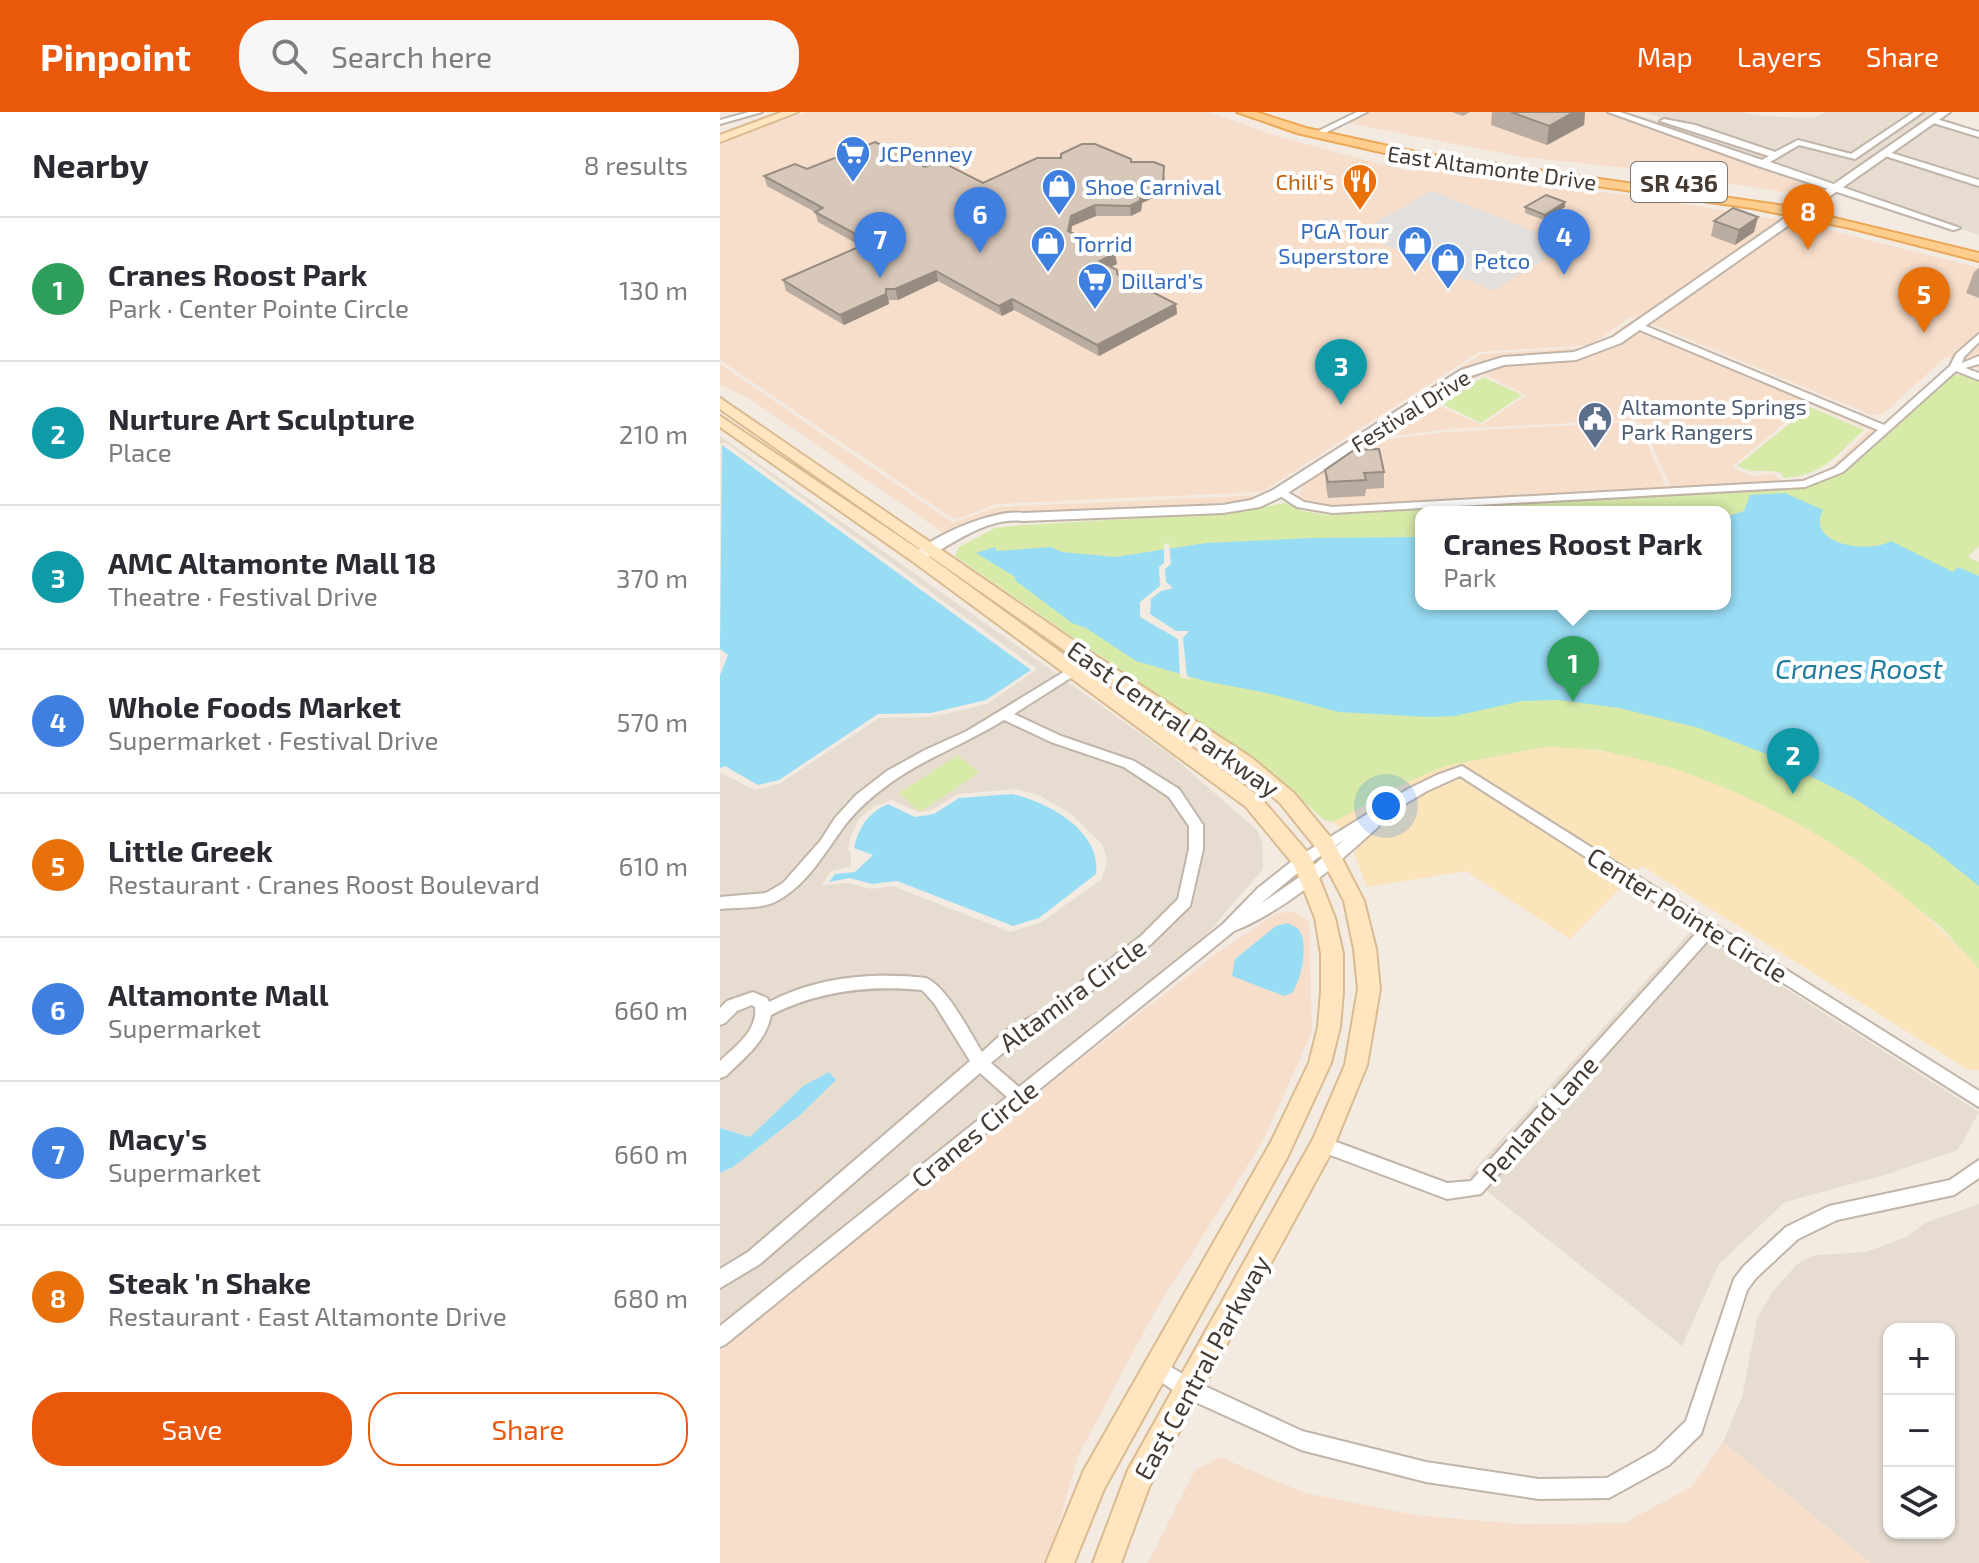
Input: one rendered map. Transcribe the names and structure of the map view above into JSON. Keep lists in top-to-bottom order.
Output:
{
  "streets": {
    "main road": ["East Altamonte Drive", "SR 436", "East Central Parkway"],
    "street": [
      "Festival Drive",
      "Center Pointe Circle",
      "Altamira Circle",
      "Penland Lane",
      "Cranes Circle"
    ]
  },
  "crossings": [
    ["East Altamonte Drive", "SR 436"],
    ["East Altamonte Drive", "Festival Drive"],
    ["Festival Drive", "East Central Parkway"],
    ["East Central Parkway", "Center Pointe Circle"],
    ["East Central Parkway", "Penland Lane"],
    ["East Central Parkway", "Cranes Circle"],
    ["Center Pointe Circle", "Penland Lane"],
    ["Center Pointe Circle", "Cranes Circle"]
  ],
  "water": ["Cranes Roost"],
  "places": {
    "supermarket": ["JCPenney", "Dillard's"],
    "restaurant": ["Chili's"],
    "shop": [
      "Shoe Carnival",
      "Torrid",
      "PGA Tour Superstore",
      "Petco"
    ],
    "public building": ["Altamonte Springs Park Rangers"]
  },
  "page": {
    "header": "Pinpoint",
    "search": "Search here",
    "nav": ["Map", "Layers", "Share"],
    "heading": ["Nearby", "8 results"],
    "pins": [
      "8",
      "6",
      "4",
      "7",
      "5",
      "3",
      "1",
      "2"
    ],
    "list": [
      {
        "mark": "1",
        "name": "Cranes Roost Park",
        "note": "Park · Center Pointe Circle",
        "value": "130 m"
      },
      {
        "mark": "2",
        "name": "Nurture Art Sculpture",
        "note": "Place",
        "value": "210 m"
      },
      {
        "mark": "3",
        "name": "AMC Altamonte Mall 18",
        "note": "Theatre · Festival Drive",
        "value": "370 m"
      },
      {
        "mark": "4",
        "name": "Whole Foods Market",
        "note": "Supermarket · Festival Drive",
        "value": "570 m"
      },
      {
        "mark": "5",
        "name": "Little Greek",
        "note": "Restaurant · Cranes Roost Boulevard",
        "value": "610 m"
      },
      {
        "mark": "6",
        "name": "Altamonte Mall",
        "note": "Supermarket",
        "value": "660 m"
      },
      {
        "mark": "7",
        "name": "Macy's",
        "note": "Supermarket",
        "value": "660 m"
      },
      {
        "mark": "8",
        "name": "Steak 'n Shake",
        "note": "Restaurant · East Altamonte Drive",
        "value": "680 m"
      }
    ],
    "popup": ["Cranes Roost Park", "Park"],
    "map_buttons": ["+", "−"],
    "buttons": ["Save", "Share"]
  }
}
